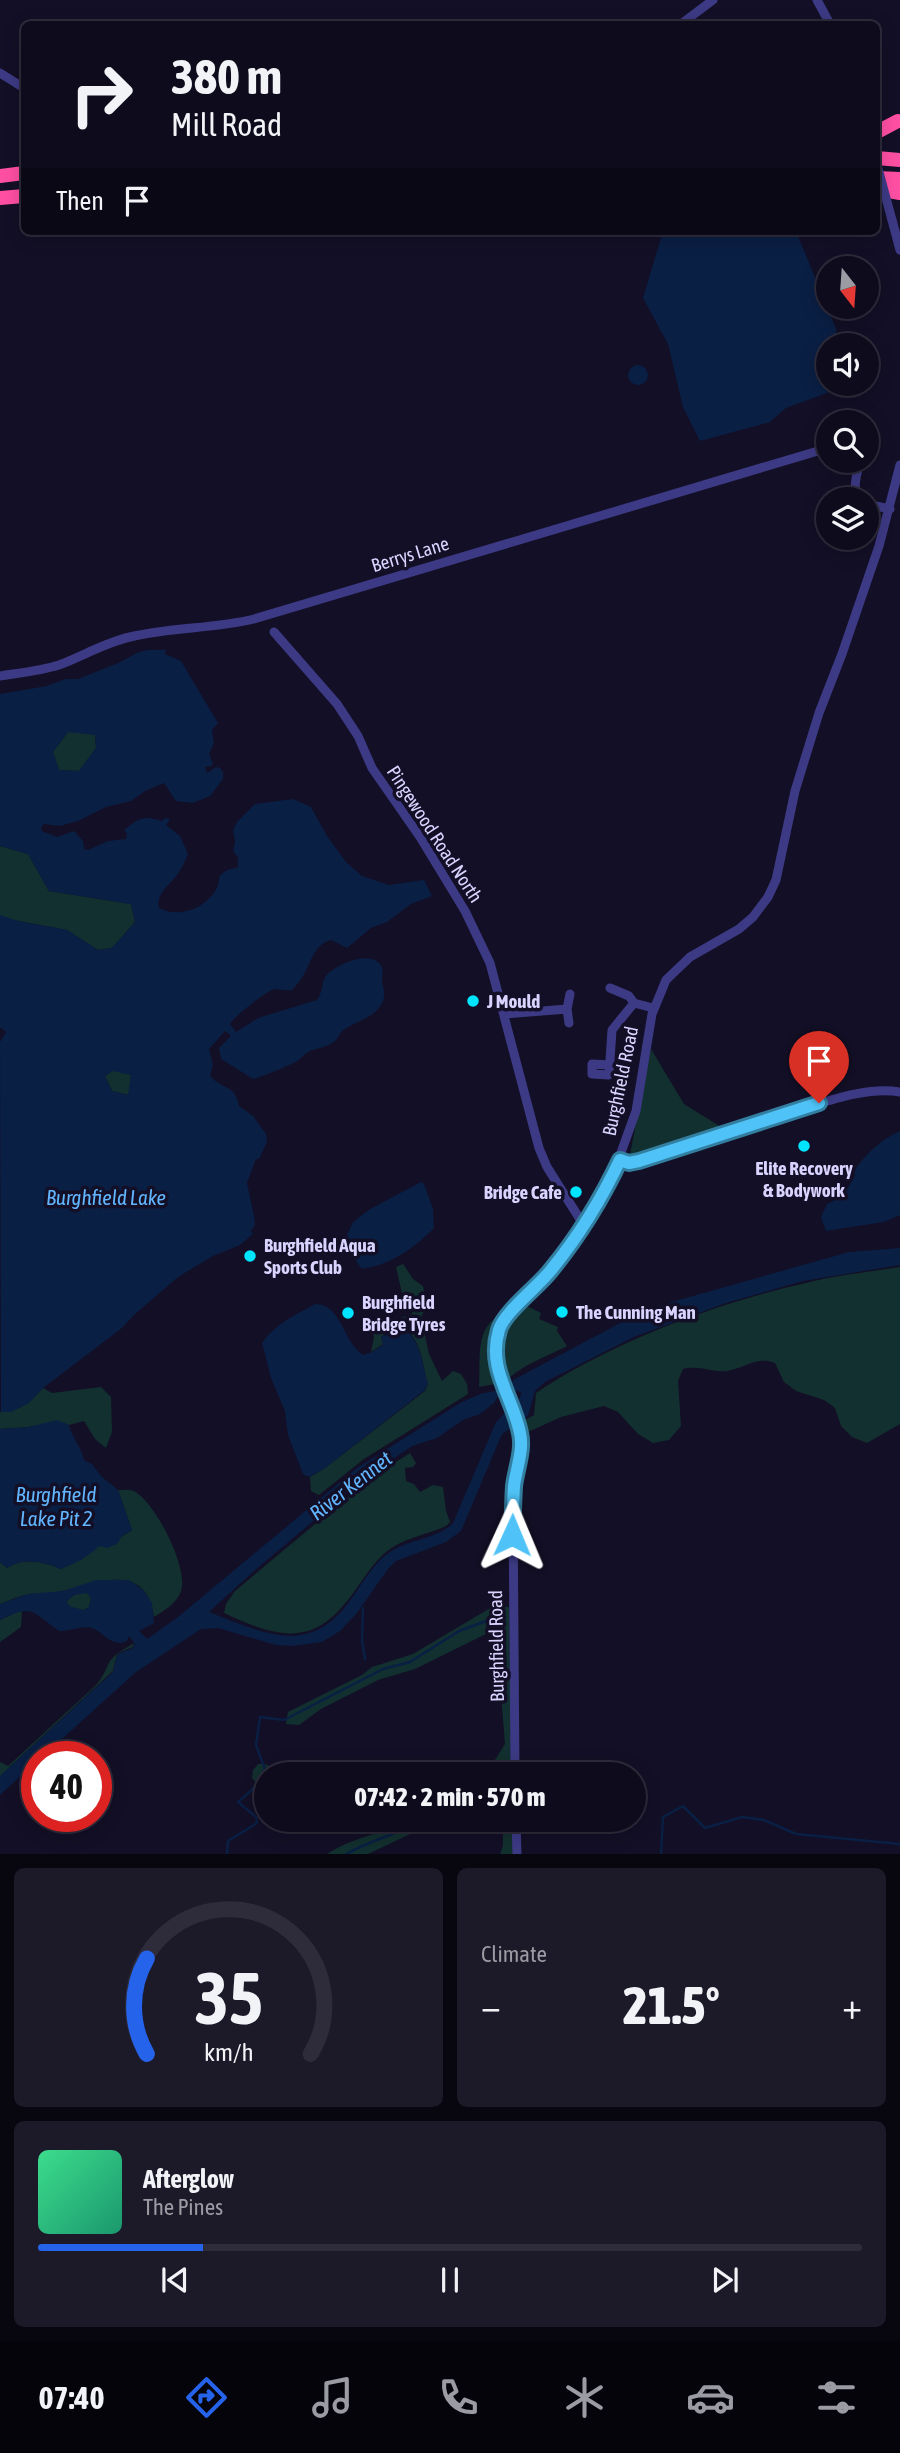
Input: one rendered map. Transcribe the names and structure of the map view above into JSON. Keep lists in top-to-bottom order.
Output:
{
  "streets": {
    "street": ["Berrys Lane", "Pingewood Road North", "Burghfield Road"]
  },
  "crossings": [
    ["Pingewood Road North", "Burghfield Road"]
  ],
  "water": ["Burghfield Lake", "River Kennet", "Burghfield Lake Pit 2"],
  "places": [
    "J Mould",
    "Elite Recovery & Bodywork",
    "Bridge Cafe",
    "Burghfield Aqua Sports Club",
    "The Cunning Man",
    "Burghfield Bridge Tyres"
  ],
  "north": "bottom",
  "page": {
    "turn": ["380 m", "Mill Road"],
    "then": "Then",
    "limit": "40",
    "trip": "07:42 · 2 min · 570 m",
    "tile": "Climate",
    "heat": ["−", "21.5°", "+"],
    "song": ["Afterglow", "The Pines"],
    "tabs": "07:40",
    "gauge": ["35", "km/h"]
  }
}
